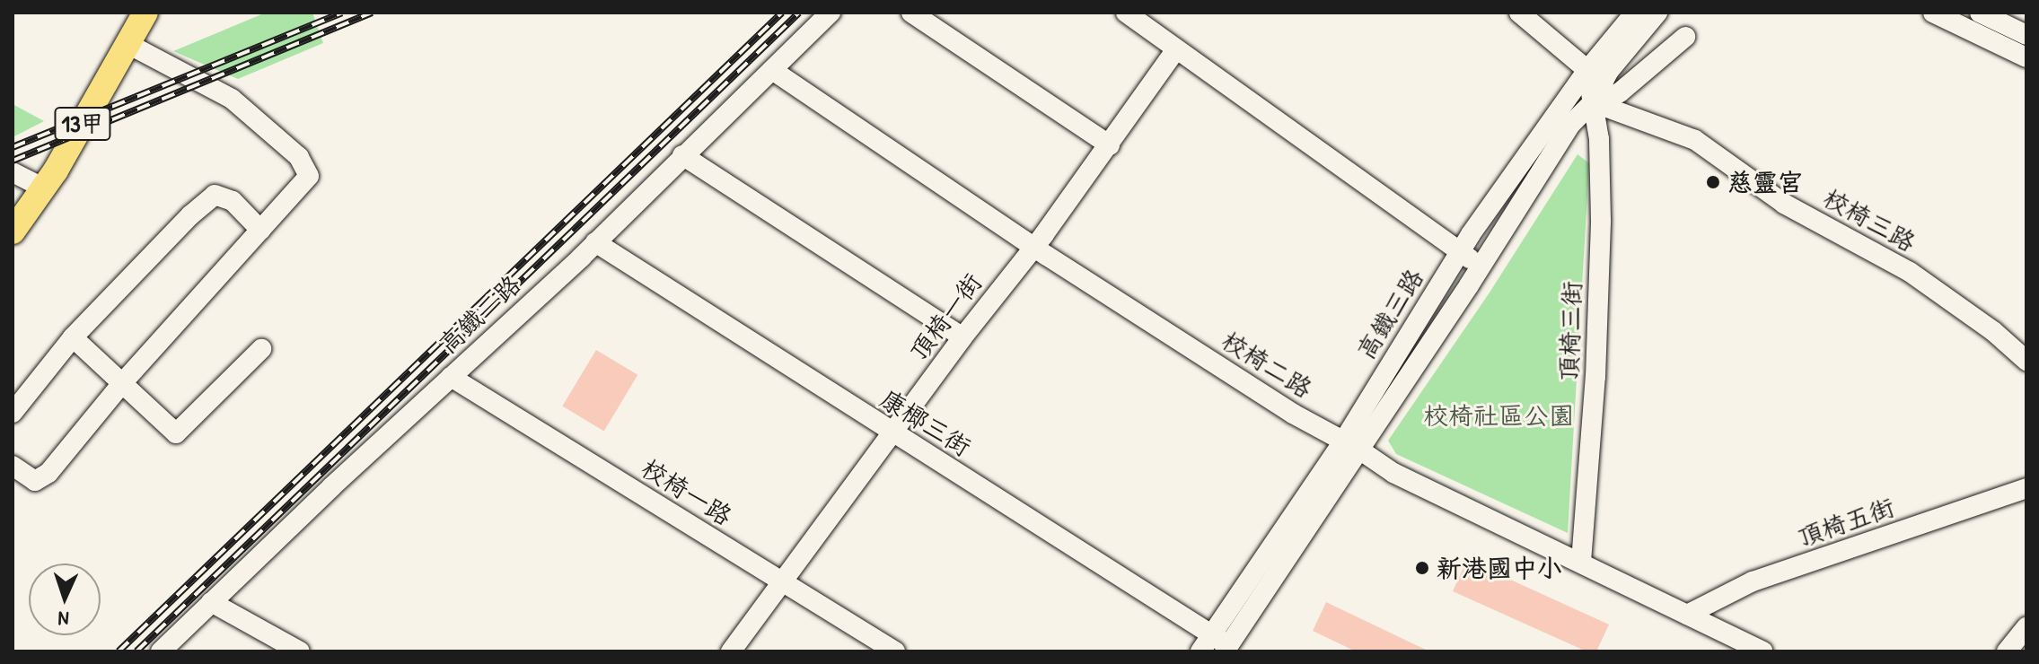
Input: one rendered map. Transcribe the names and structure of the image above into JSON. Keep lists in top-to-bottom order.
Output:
{
  "streets": {
    "main road": ["13甲"],
    "street": [
      "校椅三路",
      "高鐵二路",
      "高鐵三路",
      "頂椅一街",
      "頂椅三街",
      "校椅二路",
      "康榔三街",
      "校椅一路",
      "頂椅五街"
    ]
  },
  "crossings": [
    ["校椅三路", "高鐵三路"],
    ["校椅三路", "頂椅三街"],
    ["高鐵二路", "校椅二路"],
    ["高鐵二路", "康榔三街"],
    ["高鐵二路", "校椅一路"],
    ["高鐵三路", "頂椅三街"],
    ["高鐵三路", "校椅二路"],
    ["高鐵三路", "康榔三街"],
    ["頂椅一街", "校椅二路"],
    ["頂椅一街", "康榔三街"],
    ["頂椅一街", "校椅一路"],
    ["頂椅三街", "校椅二路"],
    ["校椅二路", "頂椅五街"]
  ],
  "parks": ["校椅社區公園"],
  "places": ["慈靈宮", "新港國中小"],
  "north": "bottom"
}
